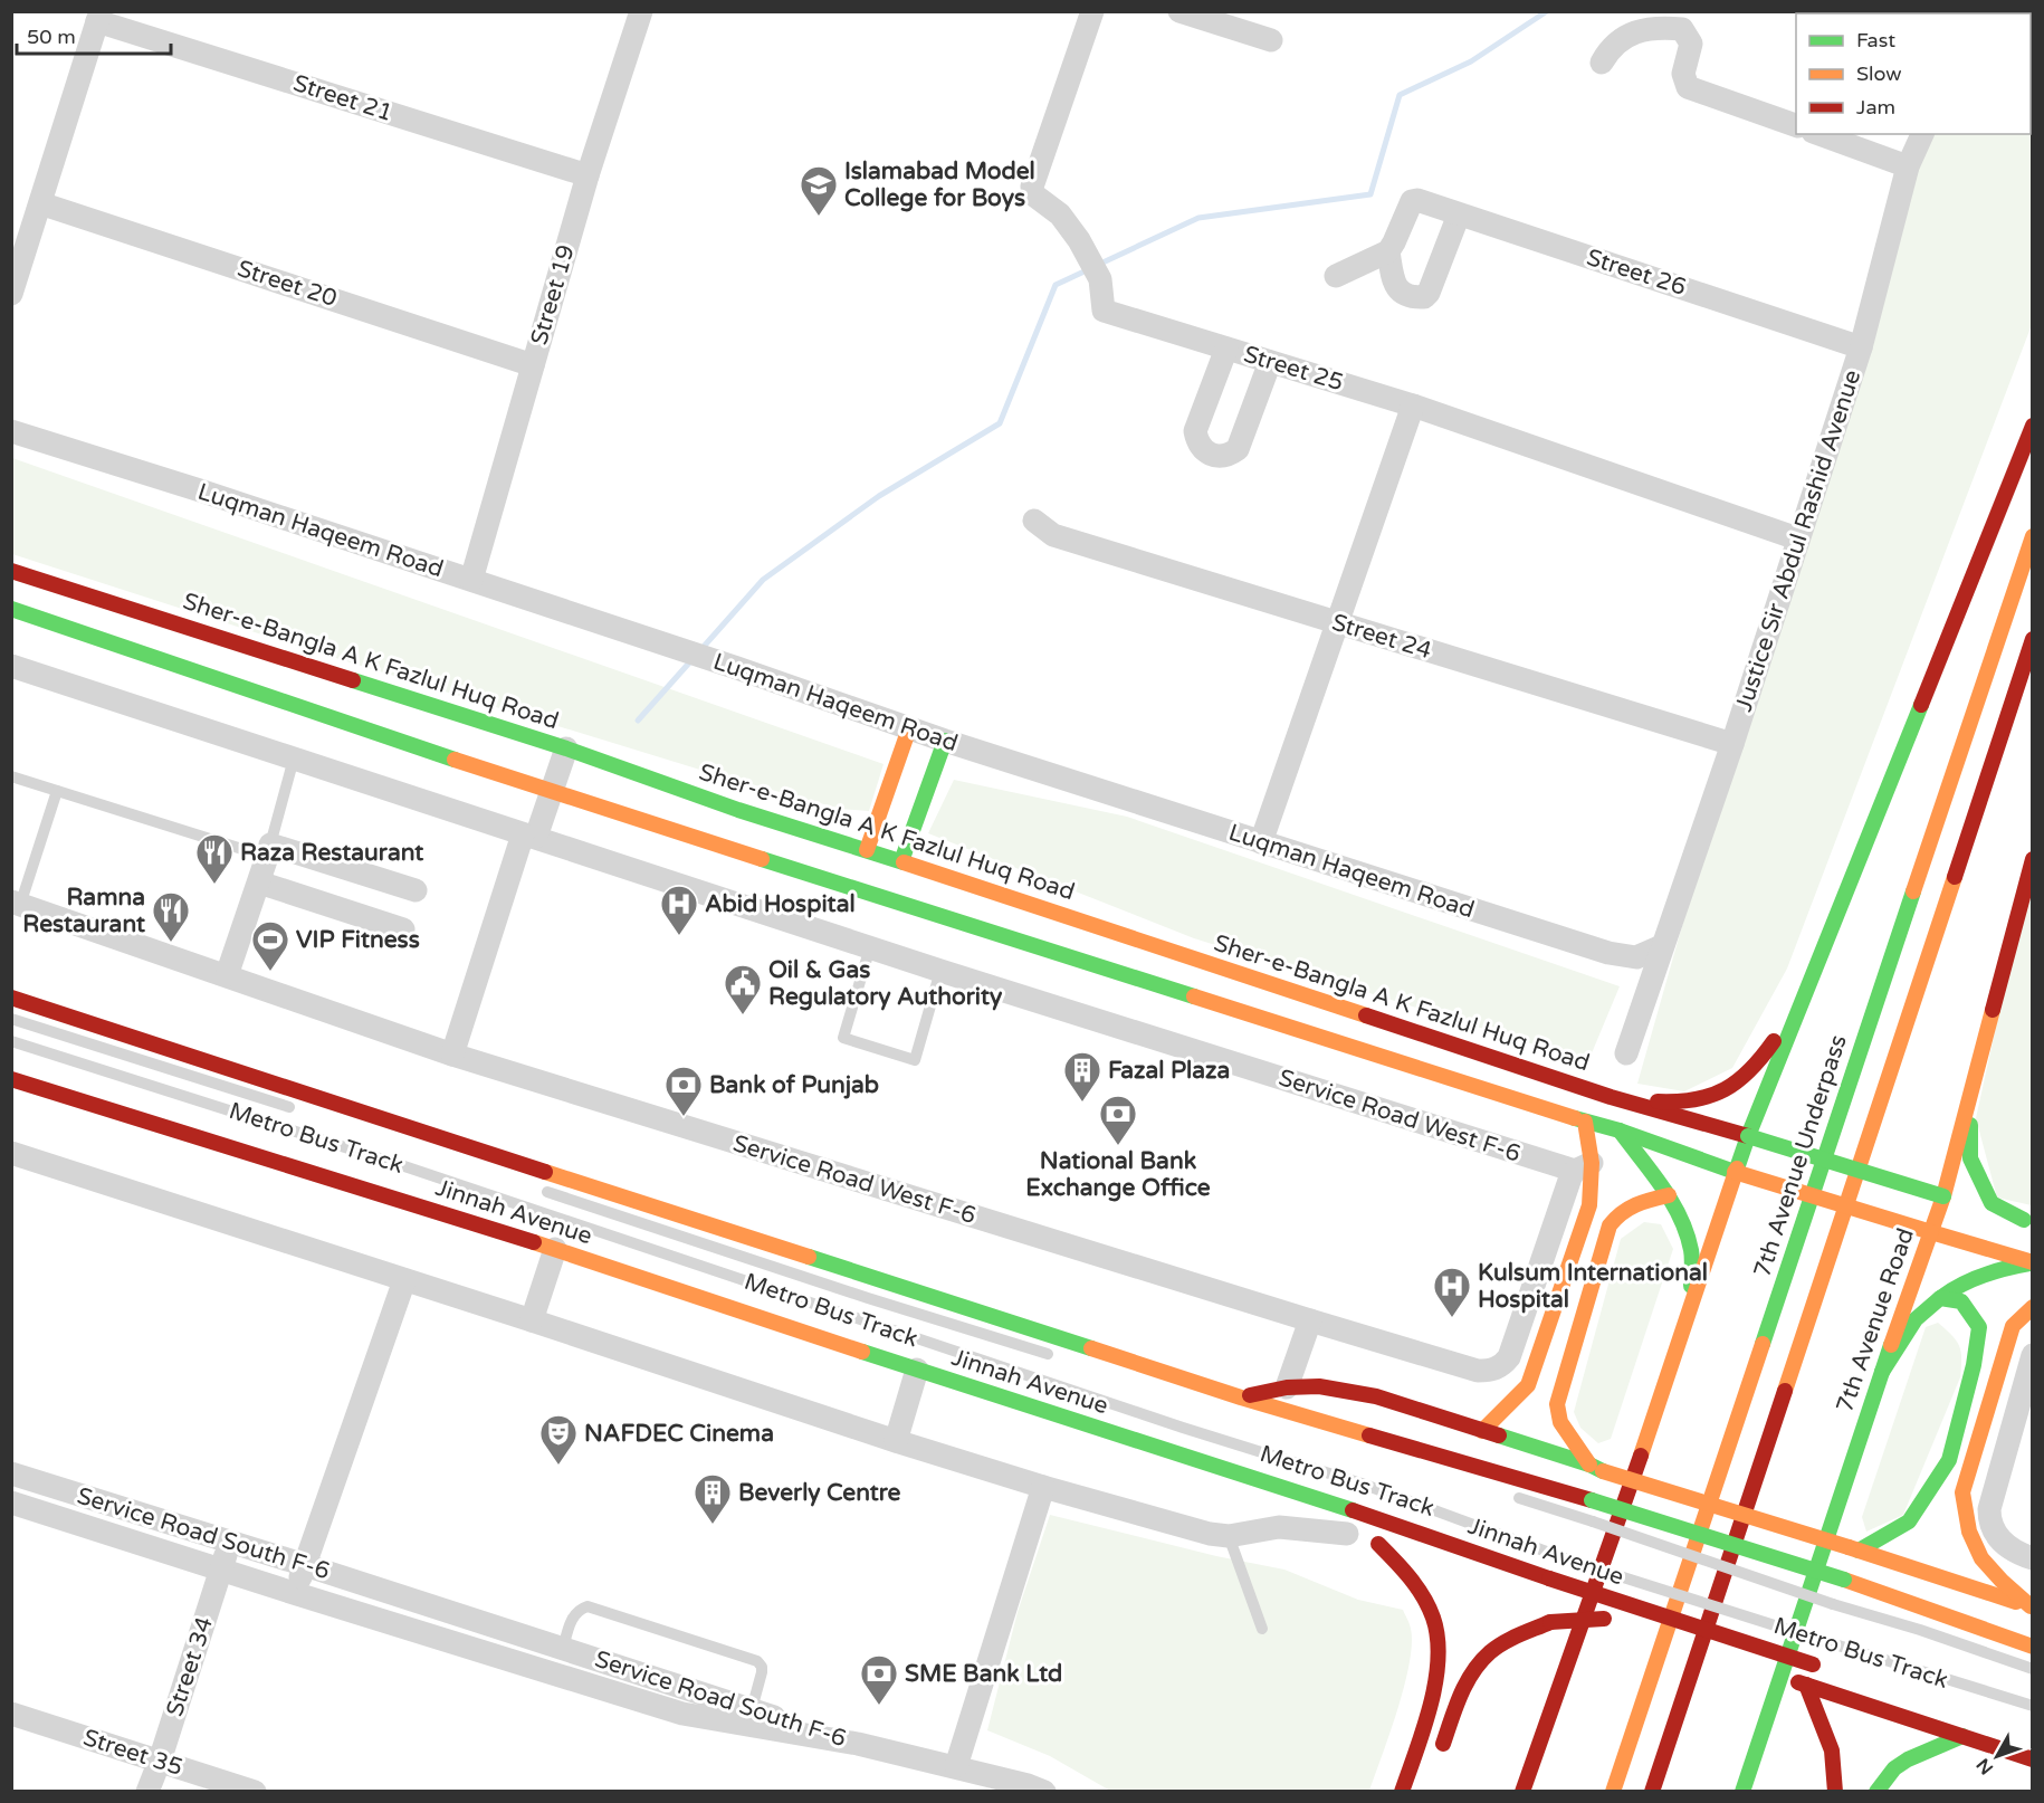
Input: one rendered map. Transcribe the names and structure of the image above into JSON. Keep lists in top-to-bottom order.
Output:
{
  "streets": {
    "main road": [
      "Sher-e-Bangla A K Fazlul Huq Road",
      "7th Avenue Underpass",
      "Jinnah Avenue",
      "7th Avenue Road"
    ],
    "street": [
      "Street 21",
      "Street 26",
      "Street 20",
      "Street 19",
      "Street 25",
      "Luqman Haqeem Road",
      "Justice Sir Abdul Rashid Avenue",
      "Street 24",
      "Service Road West F-6",
      "Service Road South F-6",
      "Street 34",
      "Street 35"
    ],
    "lane": ["Metro Bus Track"]
  },
  "crossings": [
    ["Street 21", "Street 19"],
    ["Street 26", "Justice Sir Abdul Rashid Avenue"],
    ["Street 20", "Street 19"],
    ["Street 19", "Luqman Haqeem Road"],
    ["Street 25", "Justice Sir Abdul Rashid Avenue"],
    ["Luqman Haqeem Road", "Justice Sir Abdul Rashid Avenue"],
    ["Justice Sir Abdul Rashid Avenue", "Street 24"],
    ["Sher-e-Bangla A K Fazlul Huq Road", "7th Avenue Road"],
    ["Service Road South F-6", "Street 34"],
    ["Street 34", "Street 35"]
  ],
  "places": {
    "school or university": ["Islamabad Model College for Boys"],
    "restaurant": ["Raza Restaurant", "Ramna Restaurant"],
    "hospital": ["Abid Hospital", "Kulsum International Hospital"],
    "sports": ["VIP Fitness"],
    "public building": ["Oil & Gas Regulatory Authority"],
    "building": ["Fazal Plaza", "Beverly Centre"],
    "bank": ["Bank of Punjab", "National Bank Exchange Office", "SME Bank Ltd"],
    "theatre": ["NAFDEC Cinema"]
  },
  "legend": ["Fast", "Slow", "Jam"],
  "scale_bar": "50 m",
  "north": "bottom left"
}
